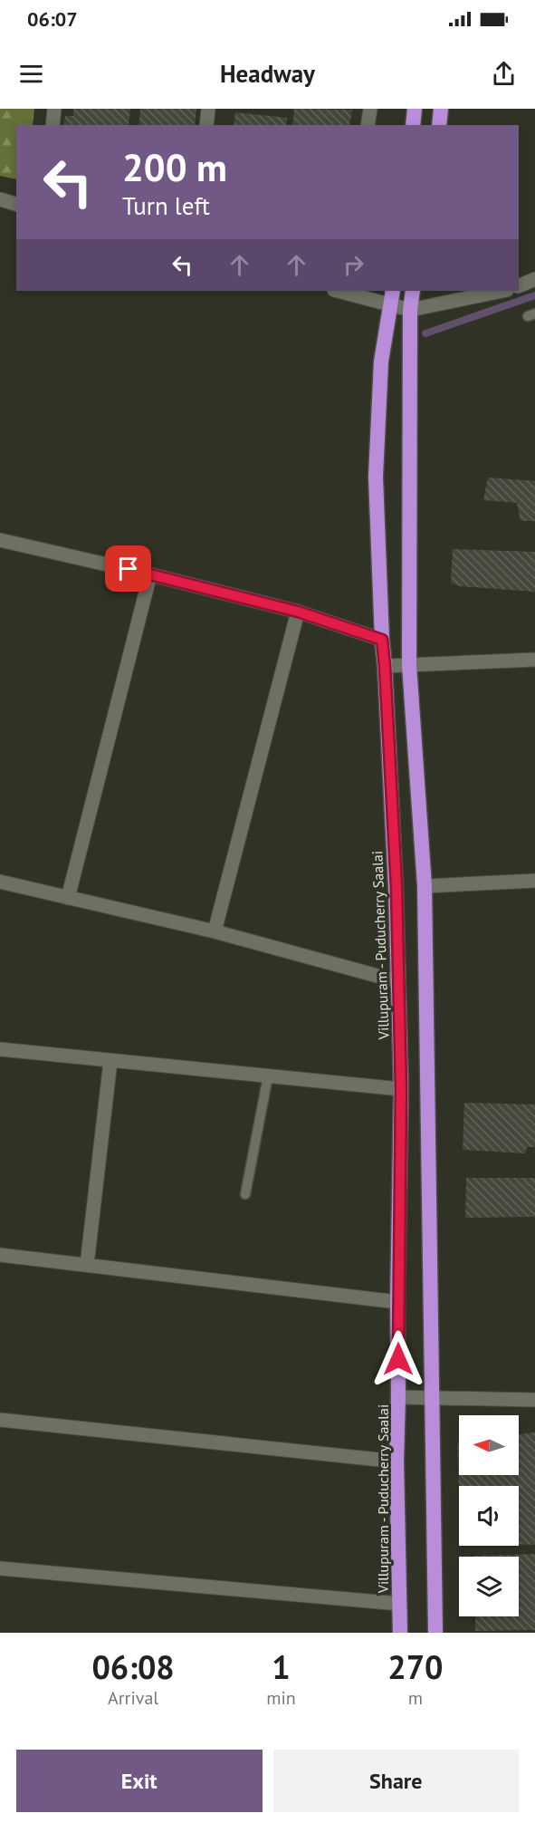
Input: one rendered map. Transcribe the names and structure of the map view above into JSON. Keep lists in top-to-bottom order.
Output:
{
  "streets": {
    "highway": ["Villupuram - Puducherry Saalai"]
  },
  "north": "left",
  "page": {
    "status": "06:07",
    "header": "Headway",
    "turn": ["200 m", "Turn left"],
    "eta": [
      "06:08",
      "Arrival",
      "1",
      "min",
      "270",
      "m"
    ],
    "buttons": ["Exit", "Share"]
  }
}
